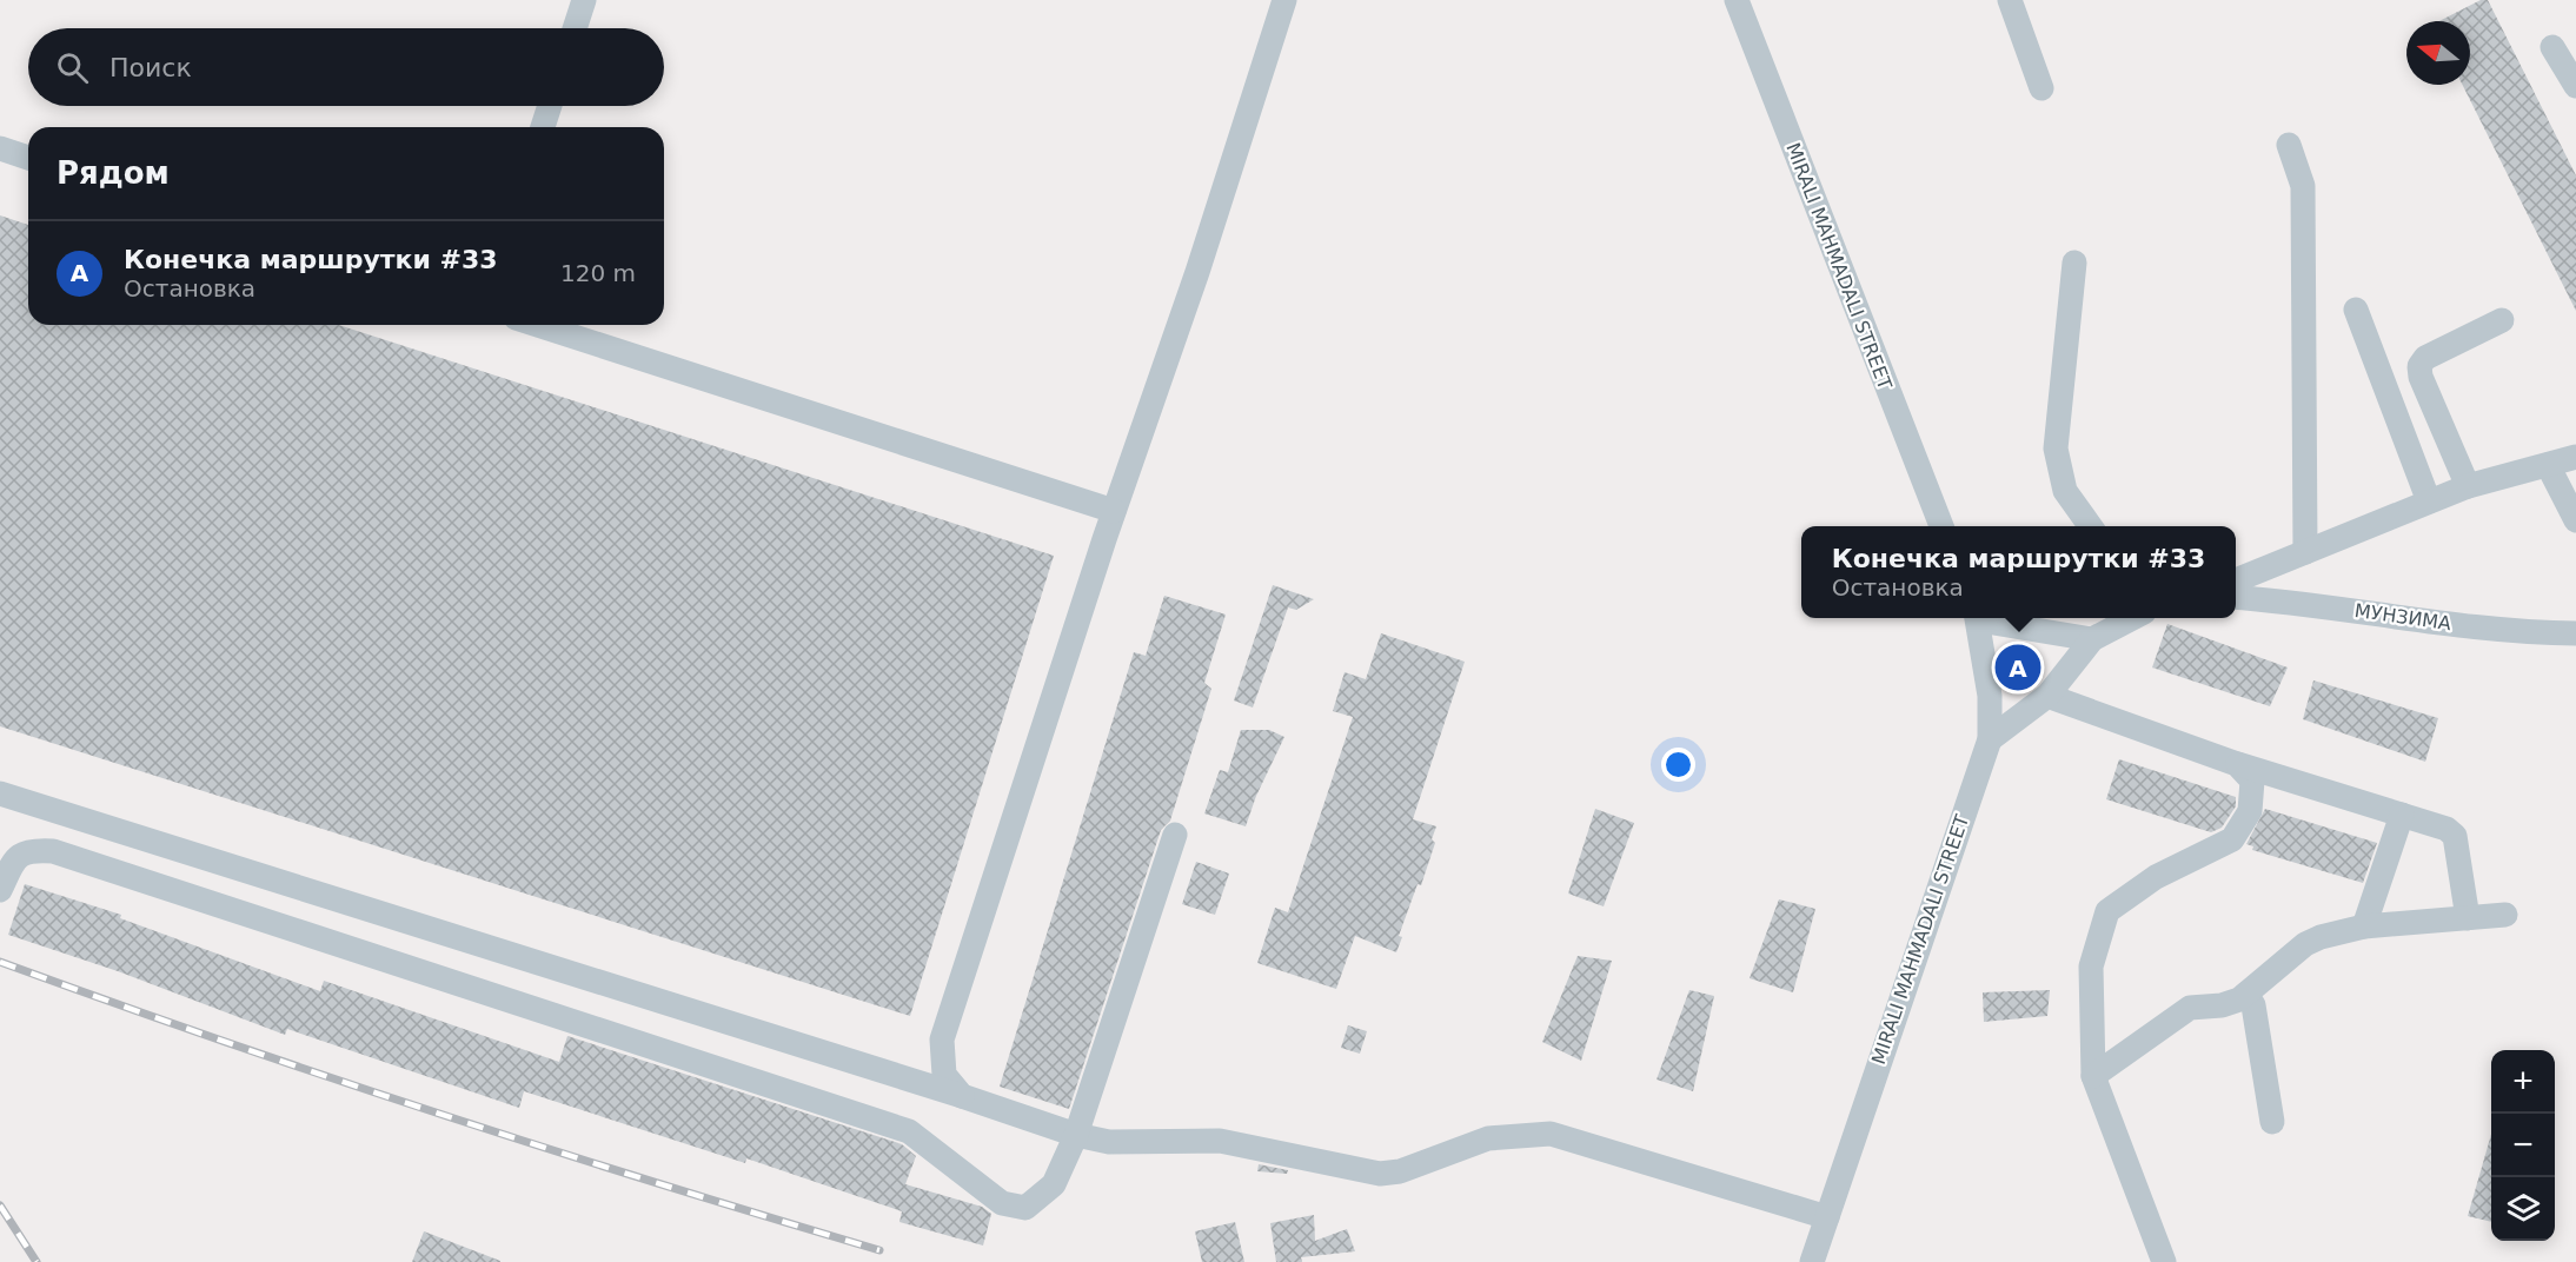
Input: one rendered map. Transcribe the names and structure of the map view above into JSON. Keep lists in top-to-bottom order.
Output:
{
  "streets": {
    "street": ["MIRALI MAHMADALI STREET", "МУНЗИМА"]
  },
  "north": "left",
  "page": {
    "search": "Поиск",
    "heading": "Рядом",
    "list": [
      {
        "mark": "A",
        "name": "Конечка маршрутки #33",
        "note": "Остановка",
        "value": "120 m"
      }
    ],
    "popup": ["Конечка маршрутки #33", "Остановка"],
    "pins": "A",
    "map_buttons": ["+", "−"]
  }
}
